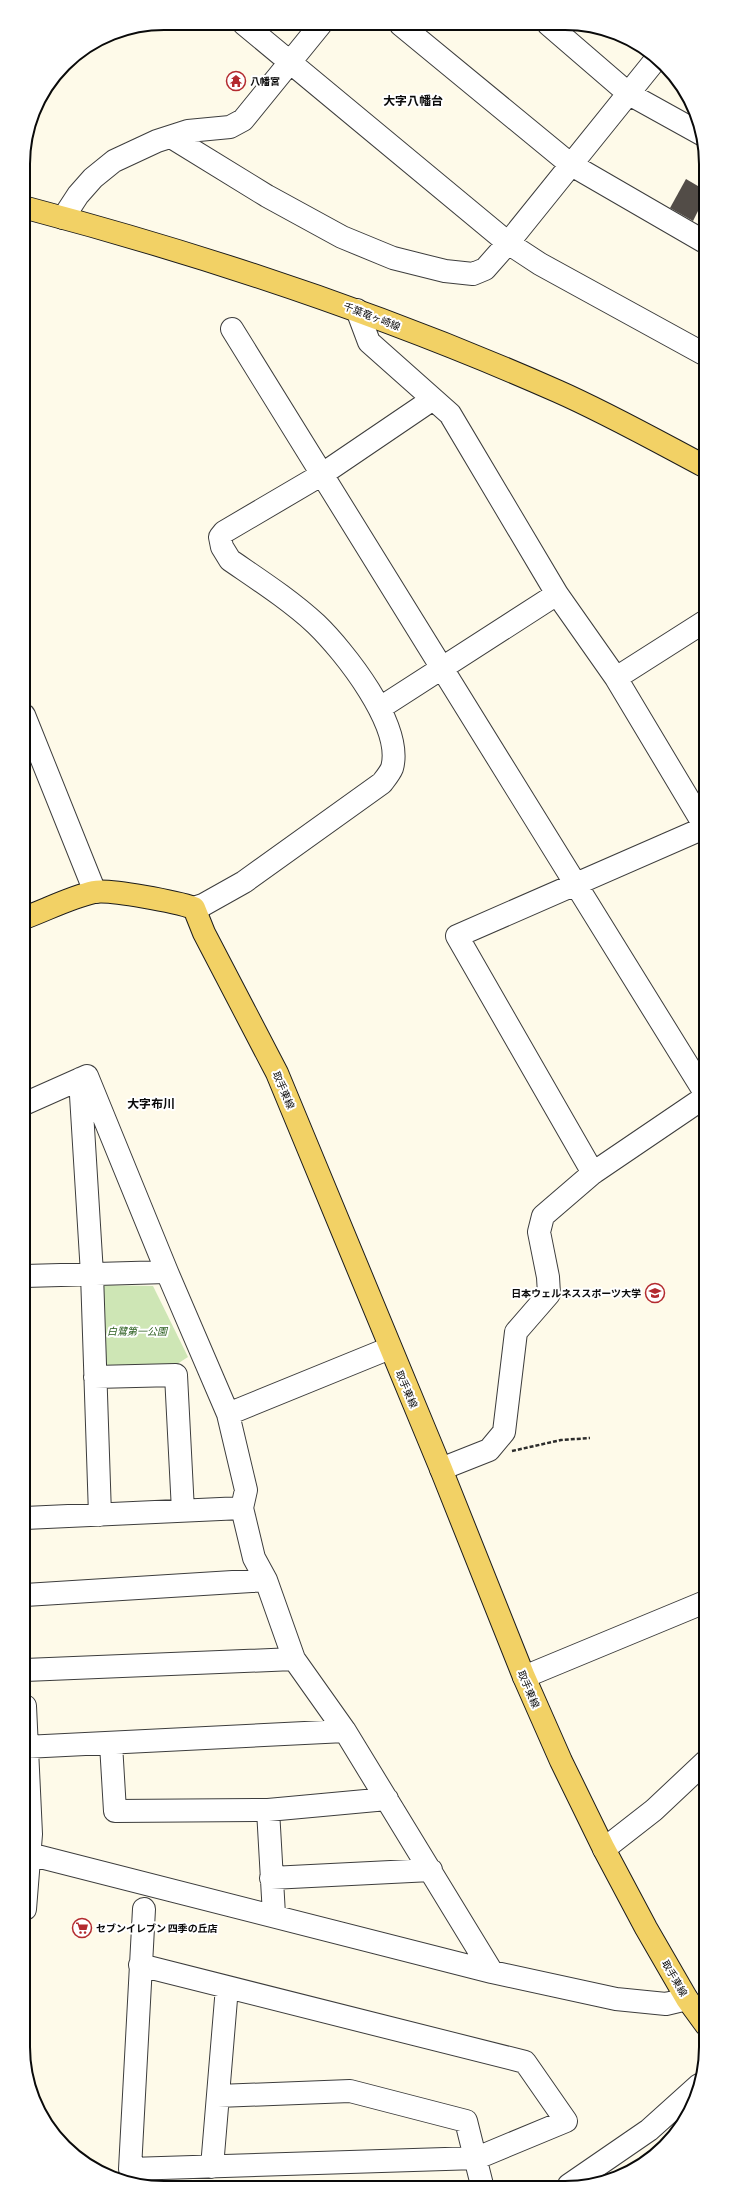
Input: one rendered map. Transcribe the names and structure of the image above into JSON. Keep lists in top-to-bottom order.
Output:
{
  "streets": {
    "main road": ["千葉竜ヶ崎線", "取手東線"]
  },
  "districts": ["大字八幡台", "大字布川"],
  "parks": ["白鷺第一公園"],
  "places": {
    "temple": ["八幡宮"],
    "school or university": ["日本ウェルネススポーツ大学"],
    "supermarket": ["セブンイレブン 四季の丘店"]
  }
}
